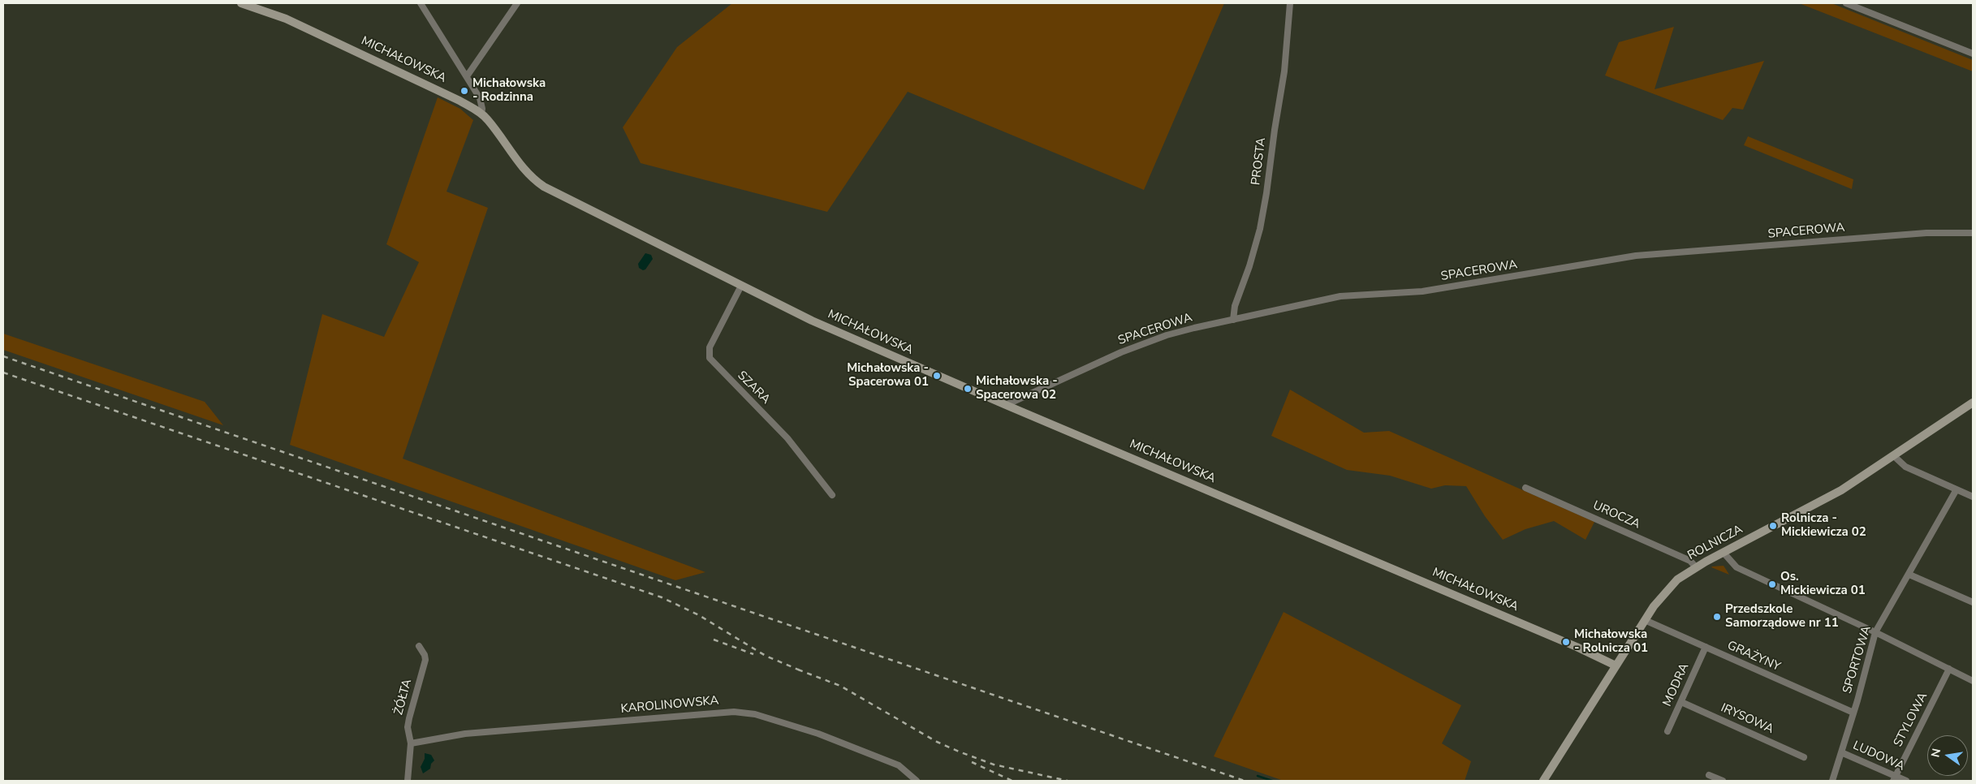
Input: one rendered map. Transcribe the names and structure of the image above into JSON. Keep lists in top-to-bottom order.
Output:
{
  "streets": {
    "street": [
      "MICHAŁOWSKA",
      "PROSTA",
      "SPACEROWA",
      "SZARA",
      "UROCZA",
      "ROLNICZA",
      "GRAŻYNY",
      "SPORTOWA",
      "MODRA",
      "ŻÓŁTA",
      "KAROLINOWSKA",
      "IRYSOWA",
      "STYLOWA",
      "LUDOWA"
    ]
  },
  "crossings": [
    ["MICHAŁOWSKA", "SPACEROWA"],
    ["MICHAŁOWSKA", "SZARA"],
    ["MICHAŁOWSKA", "ROLNICZA"],
    ["PROSTA", "SPACEROWA"],
    ["UROCZA", "ROLNICZA"],
    ["ROLNICZA", "GRAŻYNY"],
    ["GRAŻYNY", "SPORTOWA"],
    ["GRAŻYNY", "MODRA"],
    ["SPORTOWA", "LUDOWA"],
    ["MODRA", "IRYSOWA"],
    ["ŻÓŁTA", "KAROLINOWSKA"],
    ["STYLOWA", "LUDOWA"]
  ],
  "places": [
    "Michałowska - Rodzinna",
    "Michałowska - Spacerowa 01",
    "Michałowska - Spacerowa 02",
    "Rolnicza - Mickiewicza 02",
    "Os. Mickiewicza 01",
    "Przedszkole Samorządowe nr 11",
    "Michałowska - Rolnicza 01"
  ],
  "north": "left"
}
